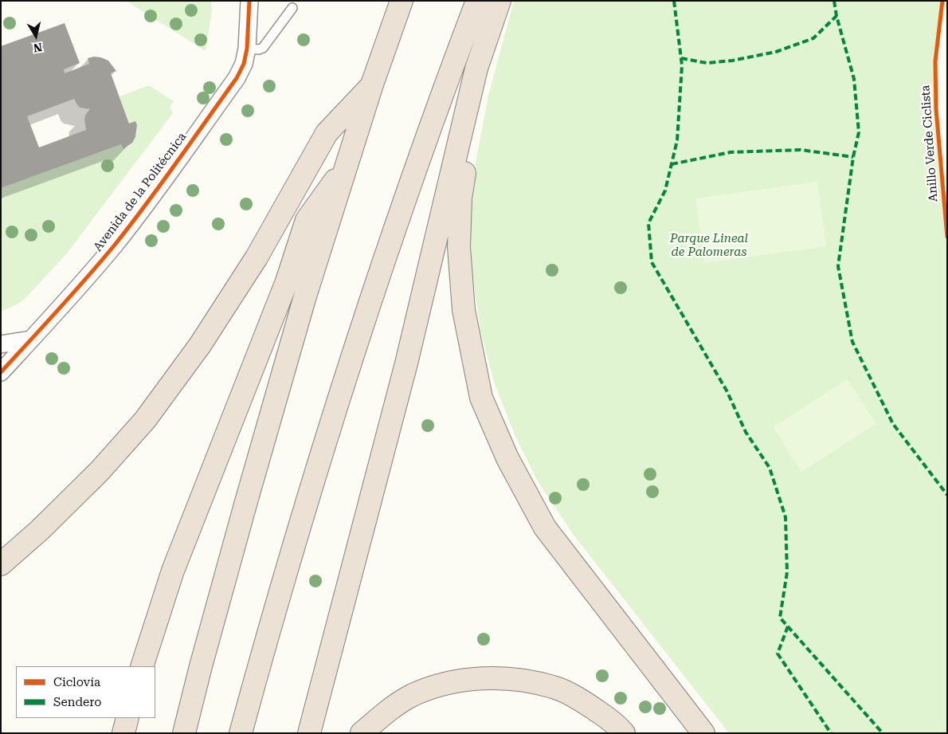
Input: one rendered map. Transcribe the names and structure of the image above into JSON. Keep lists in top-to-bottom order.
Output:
{
  "streets": {
    "street": ["Avenida de la Politécnica"],
    "cycle path": ["Anillo Verde Ciclista"]
  },
  "parks": ["Parque Lineal de Palomeras"],
  "legend": ["Ciclovía", "Sendero"],
  "north": "bottom"
}
